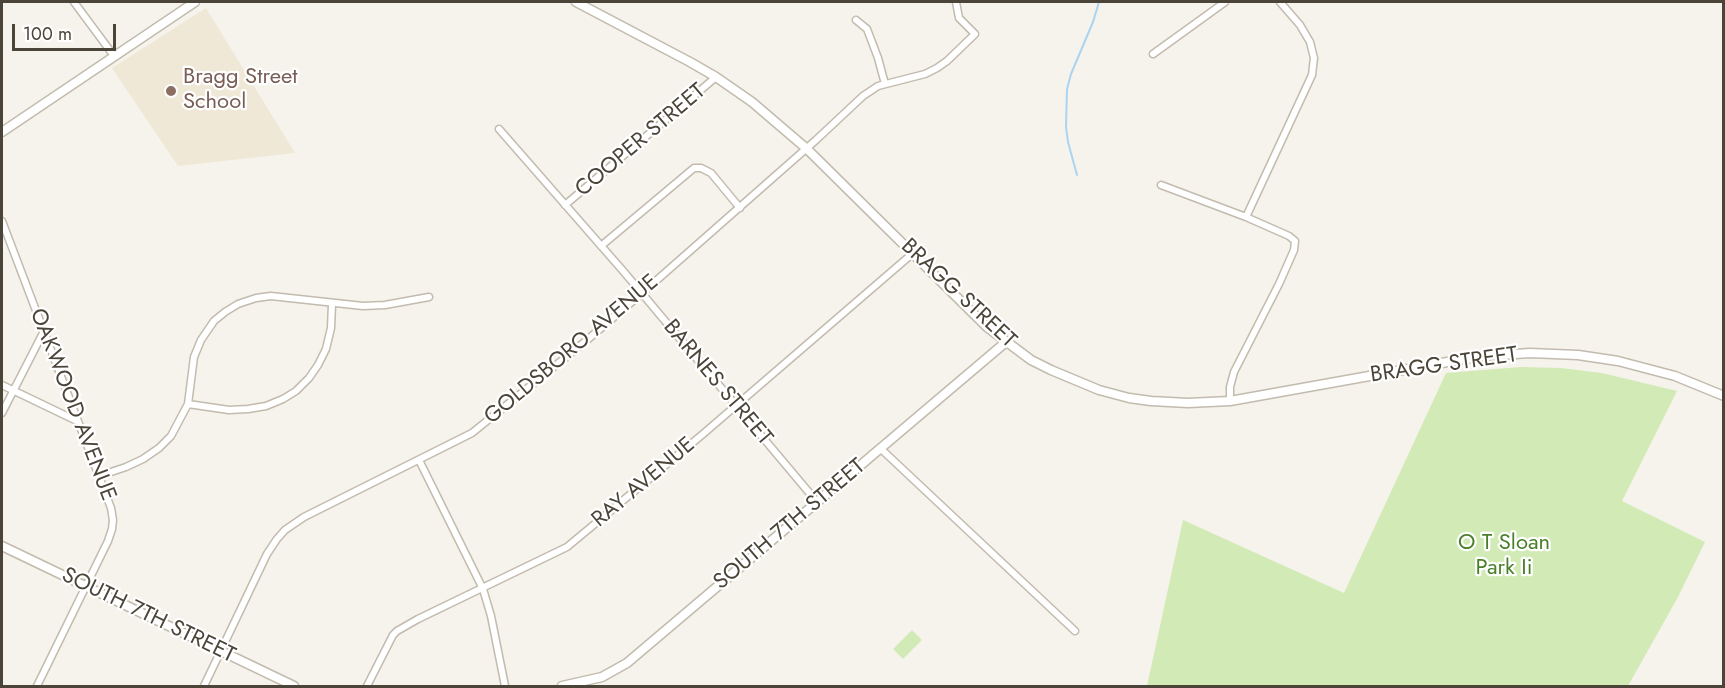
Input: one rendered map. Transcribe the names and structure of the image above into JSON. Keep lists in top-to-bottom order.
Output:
{
  "streets": {
    "street": [
      "COOPER STREET",
      "BRAGG STREET",
      "GOLDSBORO AVENUE",
      "BARNES STREET",
      "OAKWOOD AVENUE",
      "RAY AVENUE",
      "SOUTH 7TH STREET"
    ]
  },
  "crossings": [
    ["COOPER STREET", "BRAGG STREET"],
    ["COOPER STREET", "BARNES STREET"],
    ["BRAGG STREET", "GOLDSBORO AVENUE"],
    ["BRAGG STREET", "RAY AVENUE"],
    ["BRAGG STREET", "SOUTH 7TH STREET"],
    ["GOLDSBORO AVENUE", "BARNES STREET"],
    ["GOLDSBORO AVENUE", "SOUTH 7TH STREET"],
    ["BARNES STREET", "RAY AVENUE"],
    ["BARNES STREET", "SOUTH 7TH STREET"],
    ["OAKWOOD AVENUE", "SOUTH 7TH STREET"]
  ],
  "parks": ["O T Sloan Park Ii"],
  "places": ["Bragg Street School"],
  "scale_bar": "100 m"
}
